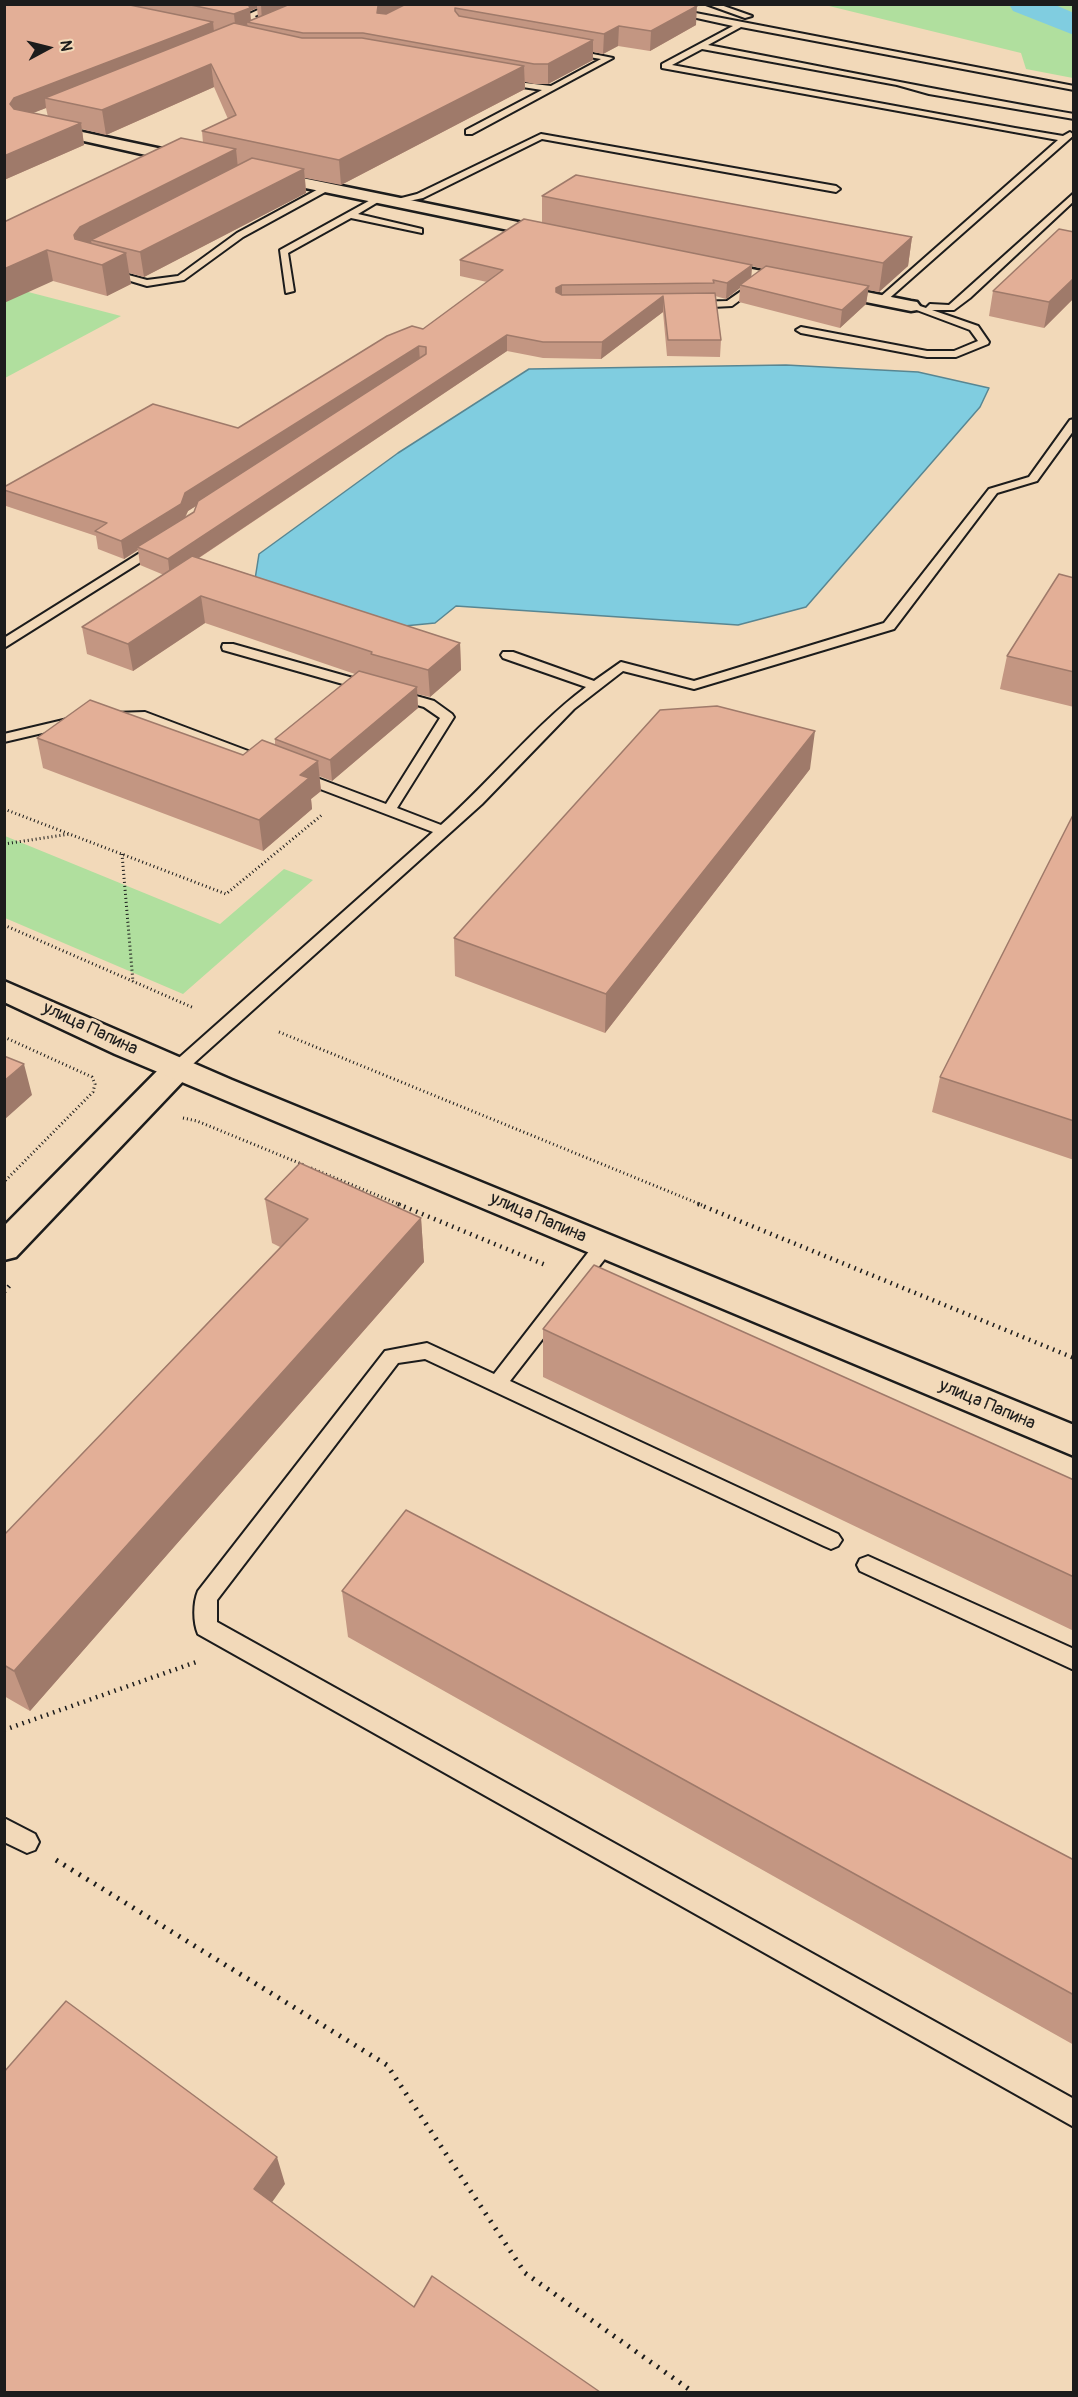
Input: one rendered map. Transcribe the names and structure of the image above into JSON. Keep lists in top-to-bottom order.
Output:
{
  "streets": {
    "street": ["улица Папина"]
  },
  "north": "right"
}
